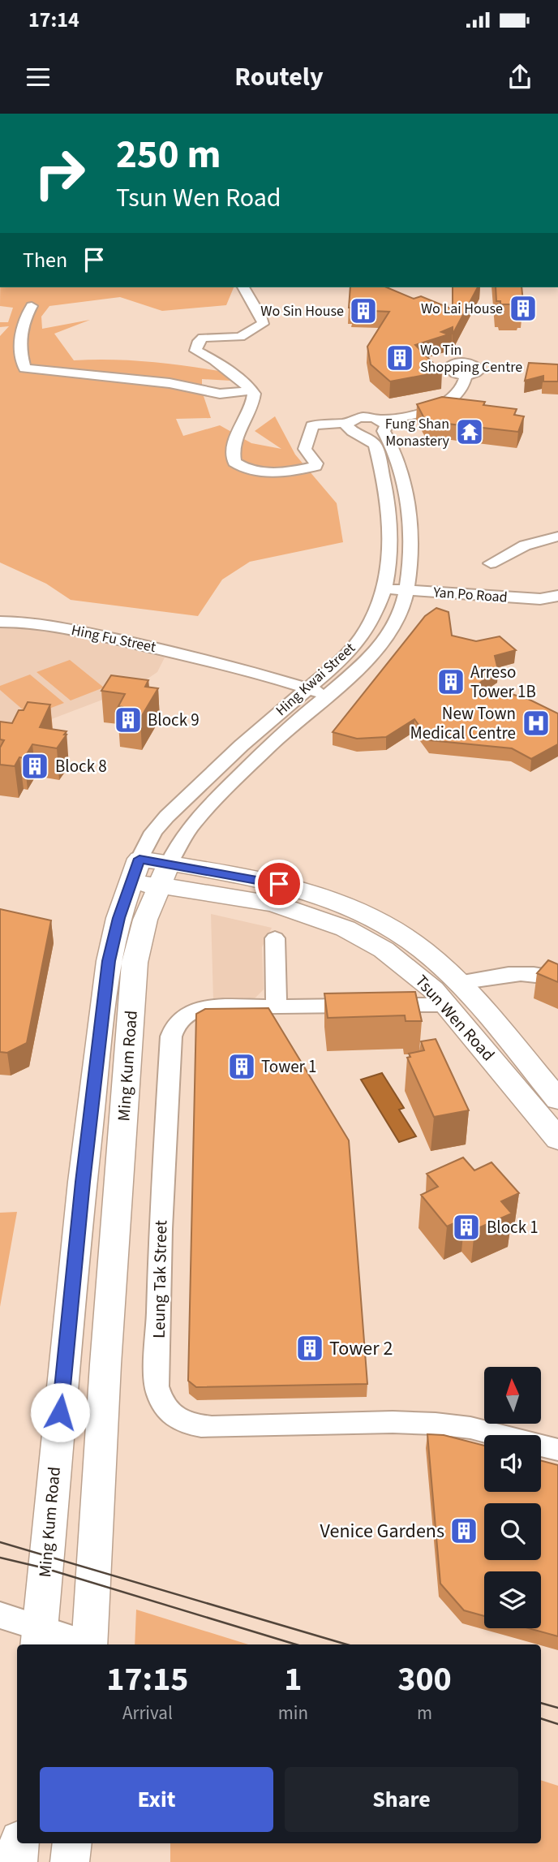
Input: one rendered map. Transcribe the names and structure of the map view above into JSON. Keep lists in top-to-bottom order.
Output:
{
  "streets": {
    "main road": ["Tsun Wen Road", "Ming Kum Road"],
    "street": [
      "Yan Po Road",
      "Hing Fu Street",
      "Hing Kwai Street",
      "Leung Tak Street"
    ]
  },
  "crossings": [
    ["Yan Po Road", "Hing Kwai Street"],
    ["Hing Fu Street", "Hing Kwai Street"],
    ["Hing Kwai Street", "Tsun Wen Road"],
    ["Hing Kwai Street", "Ming Kum Road"],
    ["Tsun Wen Road", "Ming Kum Road"],
    ["Tsun Wen Road", "Leung Tak Street"]
  ],
  "places": {
    "building": [
      "Wo Lai House",
      "Wo Sin House",
      "Wo Tin Shopping Centre",
      "Arreso Tower 1B",
      "Block 9",
      "Block 8",
      "Tower 1",
      "Block 1",
      "Tower 2",
      "Venice Gardens"
    ],
    "temple": ["Fung Shan Monastery"],
    "hospital": ["New Town Medical Centre"]
  },
  "north": "top",
  "page": {
    "status": "17:14",
    "header": "Routely",
    "turn": ["250 m", "Tsun Wen Road"],
    "then": "Then",
    "eta": [
      "17:15",
      "Arrival",
      "1",
      "min",
      "300",
      "m"
    ],
    "buttons": ["Exit", "Share"]
  }
}
